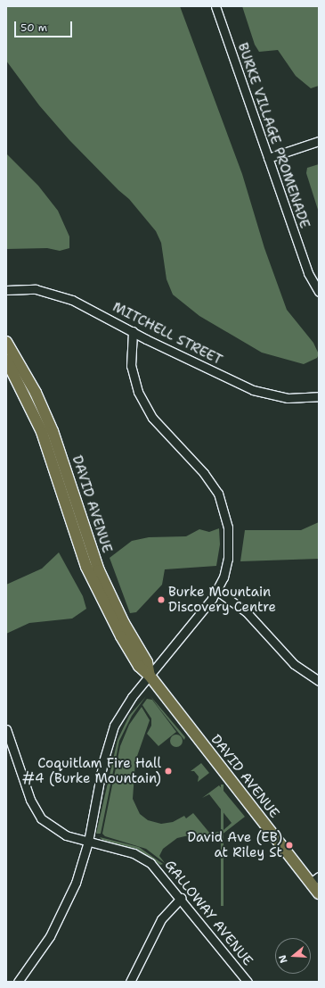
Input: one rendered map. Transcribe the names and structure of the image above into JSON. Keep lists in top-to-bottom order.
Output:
{
  "streets": {
    "main road": ["DAVID AVENUE"],
    "street": ["BURKE VILLAGE PROMENADE", "MITCHELL STREET", "GALLOWAY AVENUE"]
  },
  "places": ["Burke Mountain Discovery Centre", "Coquitlam Fire Hall #4 (Burke Mountain)", "David Ave (EB) at Riley St"],
  "scale_bar": "50 m",
  "north": "left"
}
